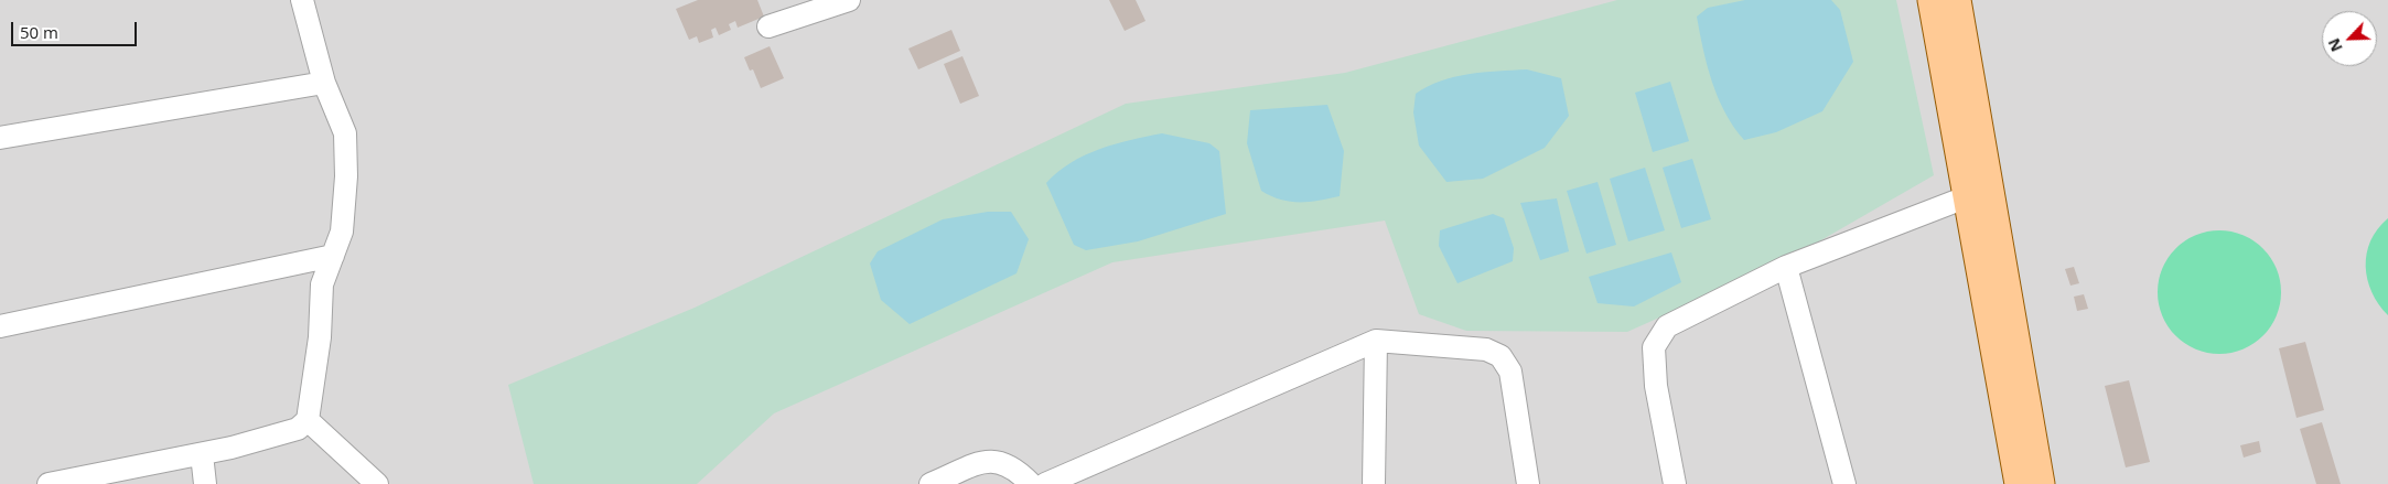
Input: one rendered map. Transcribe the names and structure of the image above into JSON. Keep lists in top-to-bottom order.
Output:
{
  "scale_bar": "50 m",
  "north": "bottom left"
}
